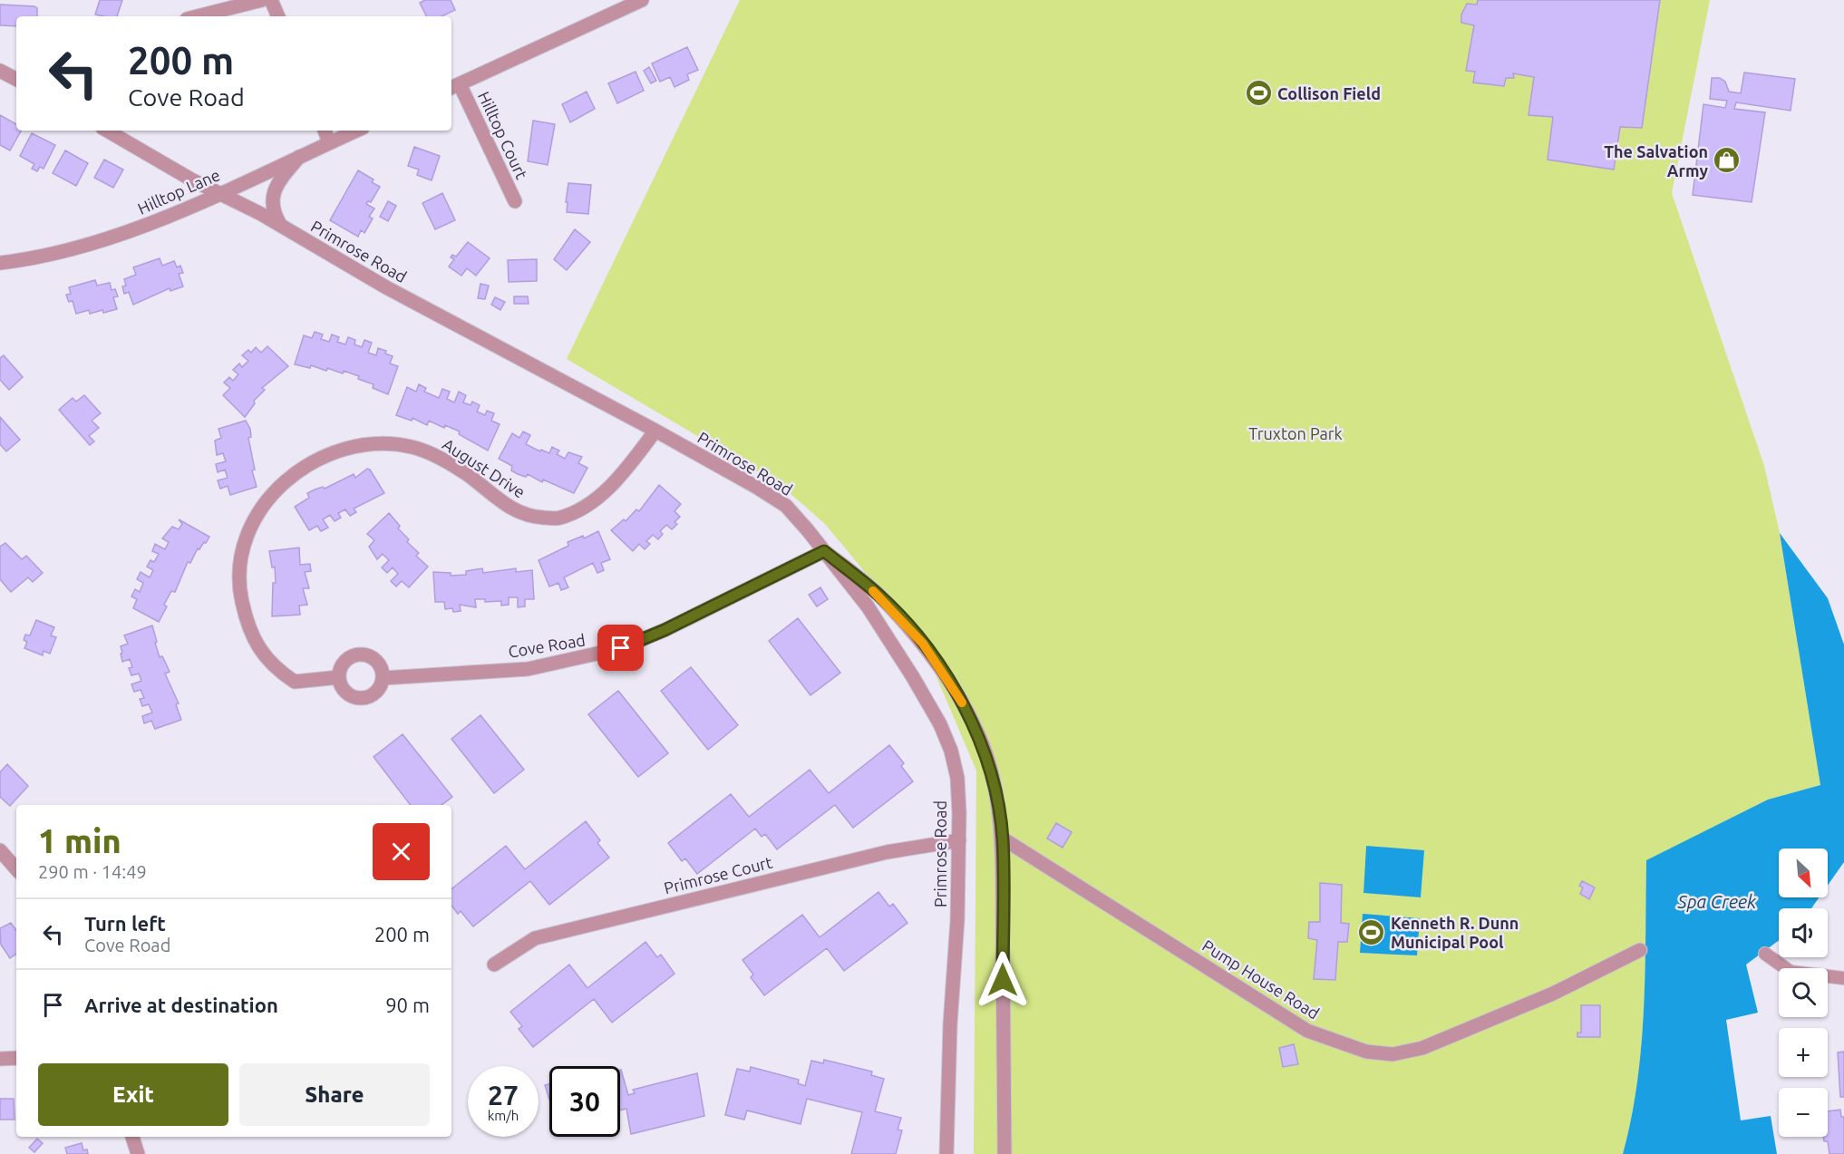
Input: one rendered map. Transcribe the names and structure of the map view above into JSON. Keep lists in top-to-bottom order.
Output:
{
  "streets": {
    "street": [
      "Hilltop Court",
      "Hilltop Lane",
      "Primrose Road",
      "August Drive",
      "Cove Road",
      "Primrose Court",
      "Pump House Road"
    ]
  },
  "crossings": [
    ["Hilltop Lane", "Primrose Road"],
    ["Primrose Road", "August Drive"],
    ["Primrose Road", "Cove Road"],
    ["Primrose Road", "Primrose Court"],
    ["August Drive", "Cove Road"]
  ],
  "water": ["Spa Creek"],
  "parks": ["Truxton Park"],
  "places": {
    "sports": ["Collison Field", "Kenneth R. Dunn Municipal Pool"],
    "shop": ["The Salvation Army"]
  },
  "north": "bottom right",
  "page": {
    "turn": ["200 m", "Cove Road"],
    "heading": ["1 min", "290 m · 14:49"],
    "map_buttons": ["+", "−"],
    "list": [
      {
        "name": "Turn left",
        "note": "Cove Road",
        "value": "200 m"
      },
      {
        "name": "Arrive at destination",
        "value": "90 m"
      }
    ],
    "buttons": ["Exit", "Share"],
    "speed": "27 km/h",
    "limit": "30"
  }
}
